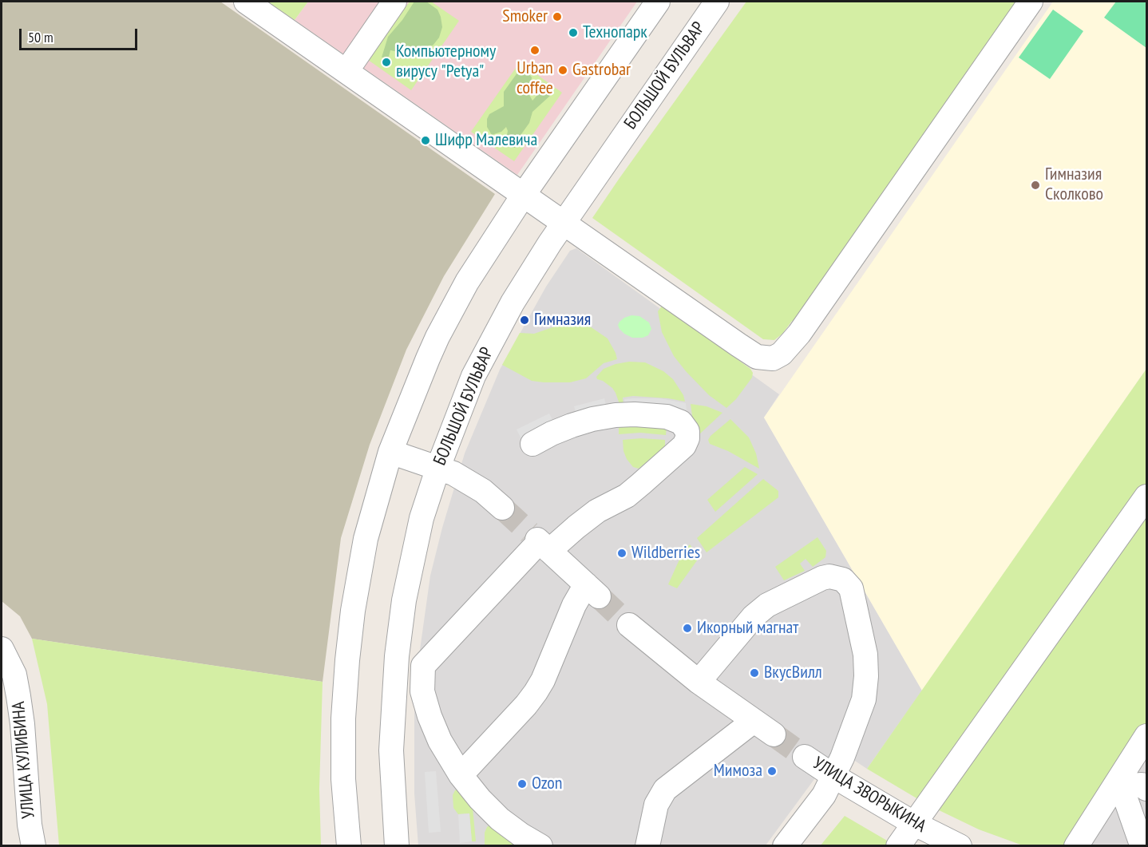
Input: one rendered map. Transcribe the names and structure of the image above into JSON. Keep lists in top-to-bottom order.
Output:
{
  "streets": {
    "street": ["БОЛЬШОЙ БУЛЬВАР", "УЛИЦА КУЛИБИНА", "УЛИЦА ЗВОРЫКИНА"]
  },
  "places": [
    "Smoker",
    "Технопарк",
    "Urban coffee",
    "Компьютерному вирусу \"Petya\"",
    "Gastrobar",
    "Шифр Малевича",
    "Гимназия Сколково",
    "Гимназия",
    "Wildberries",
    "Икорный магнат",
    "ВкусВилл",
    "Мимоза",
    "Ozon"
  ],
  "scale_bar": "50 m"
}
